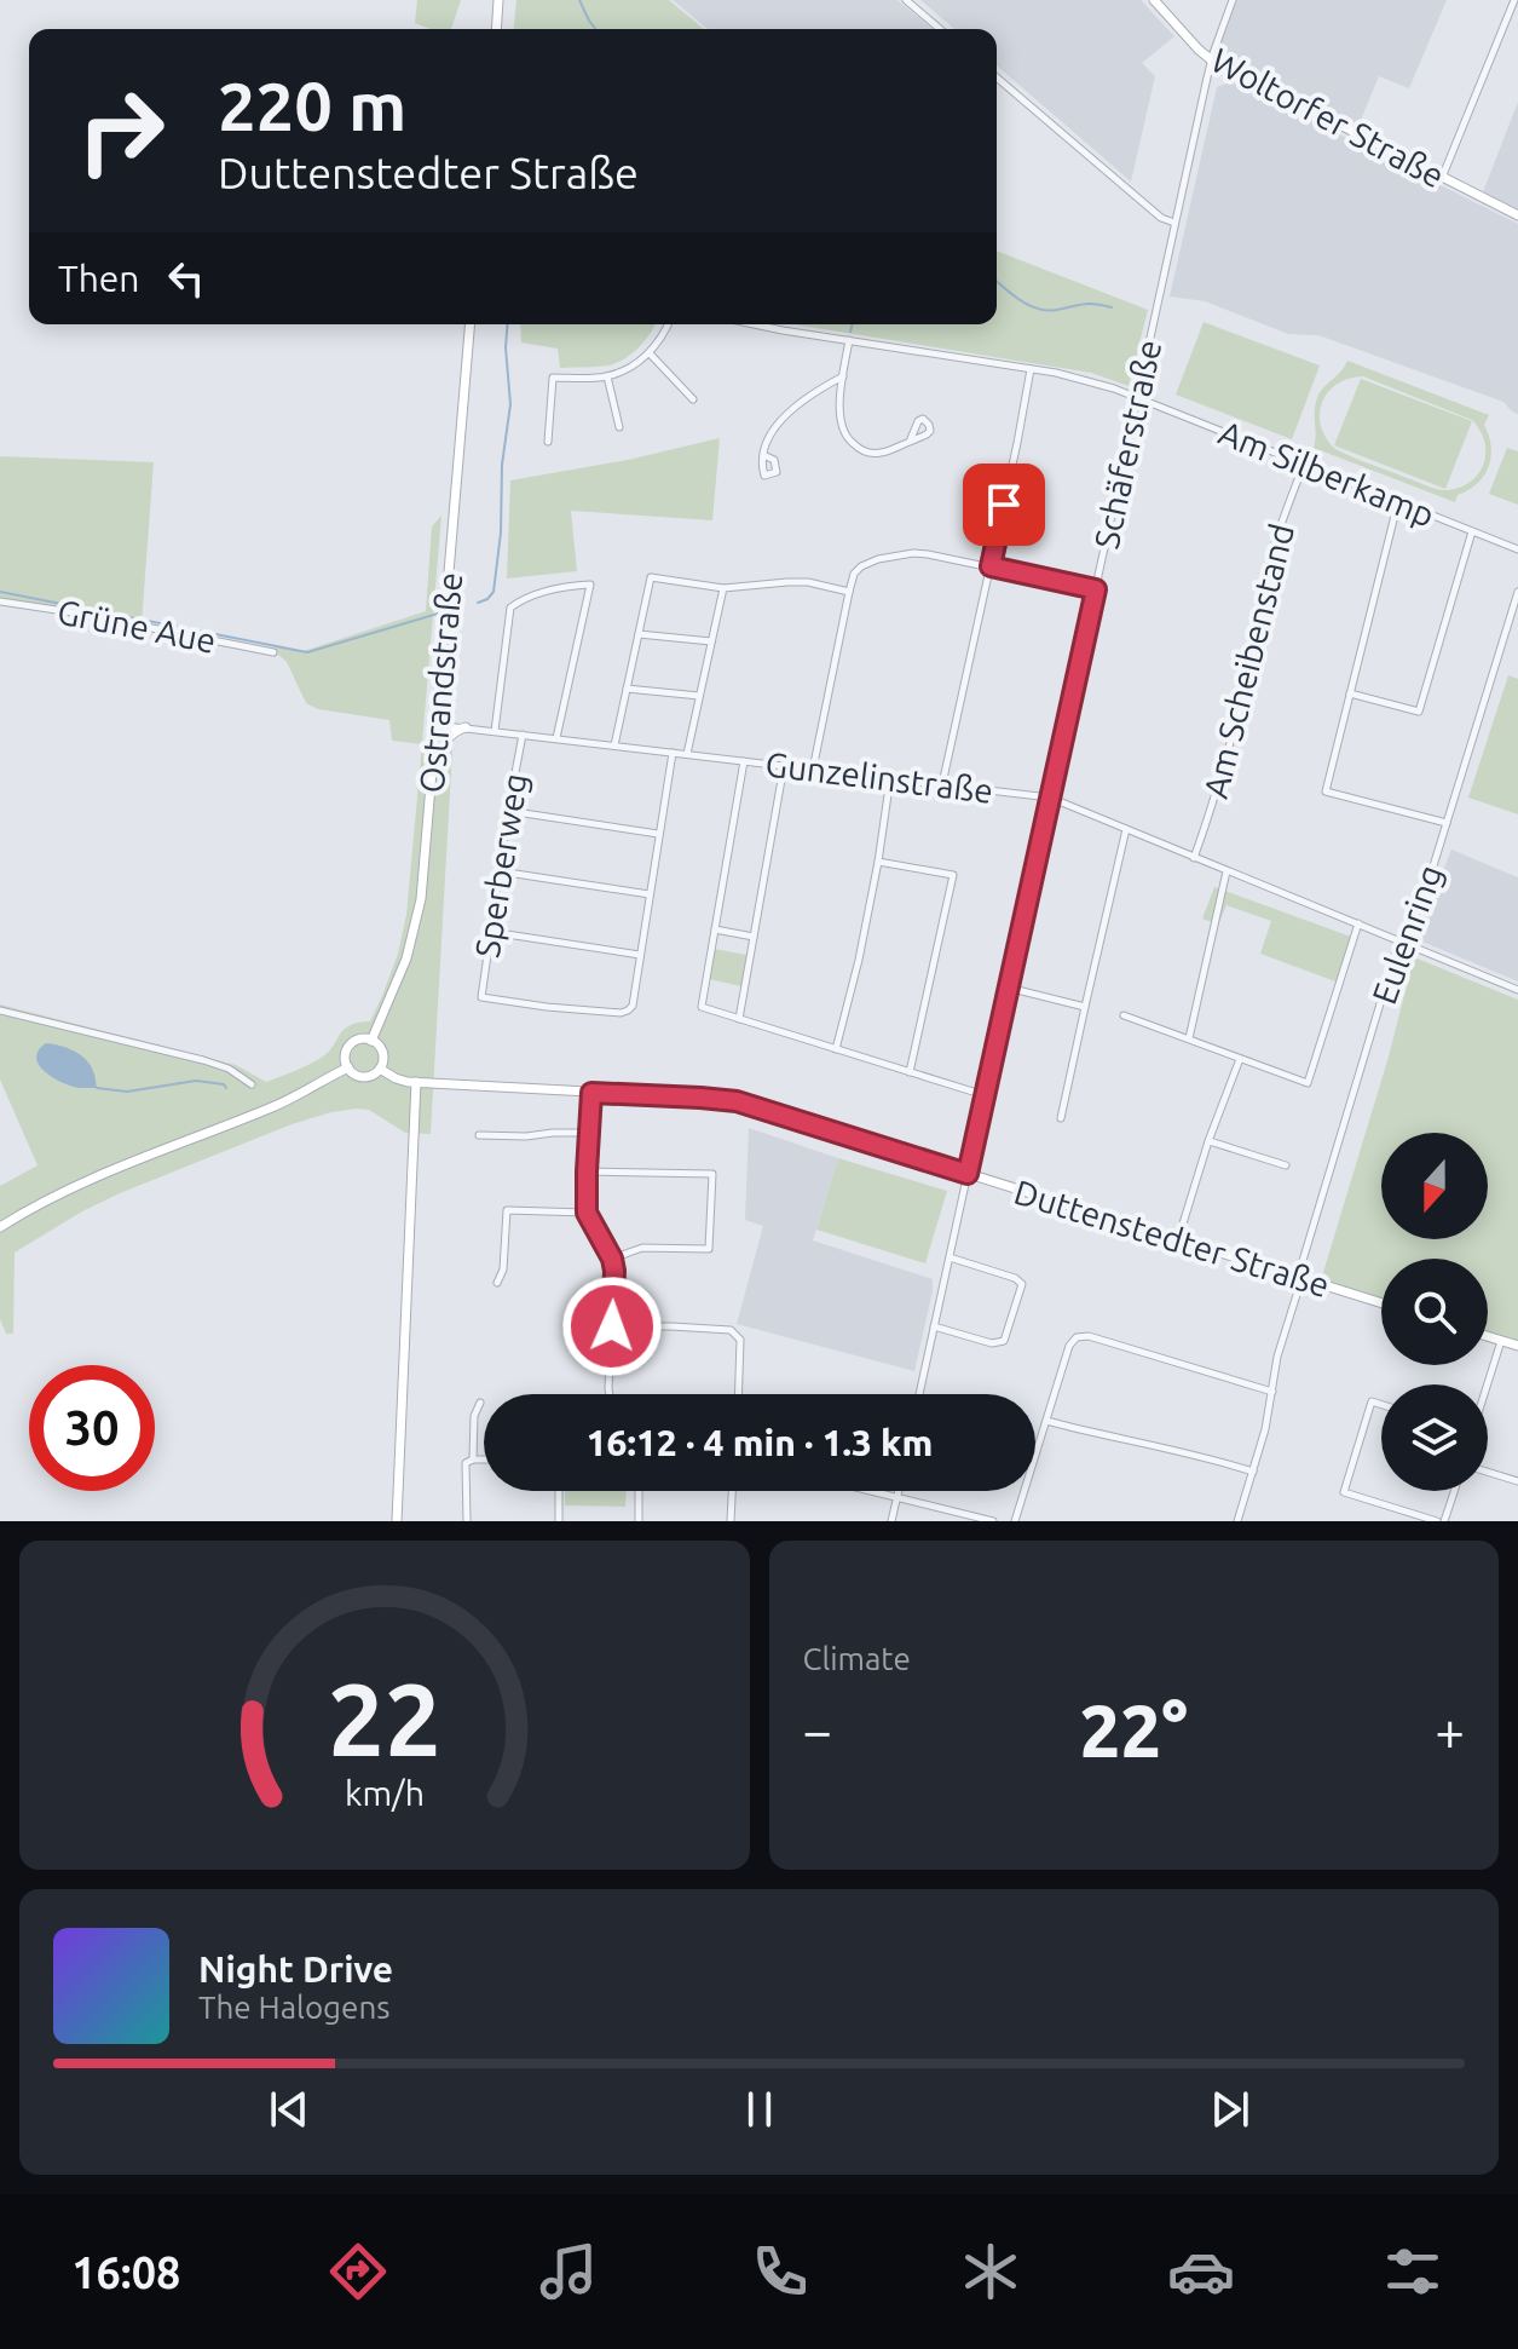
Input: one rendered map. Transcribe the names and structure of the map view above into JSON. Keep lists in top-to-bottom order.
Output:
{
  "streets": {
    "street": [
      "Woltorfer Straße",
      "Schäferstraße",
      "Am Silberkamp",
      "Grüne Aue",
      "Am Scheibenstand",
      "Ostrandstraße",
      "Gunzelinstraße",
      "Sperberweg",
      "Eulenring",
      "Duttenstedter Straße"
    ]
  },
  "crossings": [
    ["Woltorfer Straße", "Schäferstraße"],
    ["Schäferstraße", "Am Silberkamp"],
    ["Schäferstraße", "Gunzelinstraße"],
    ["Schäferstraße", "Duttenstedter Straße"],
    ["Am Silberkamp", "Am Scheibenstand"],
    ["Am Scheibenstand", "Gunzelinstraße"],
    ["Ostrandstraße", "Gunzelinstraße"],
    ["Ostrandstraße", "Duttenstedter Straße"],
    ["Gunzelinstraße", "Sperberweg"],
    ["Gunzelinstraße", "Eulenring"],
    ["Eulenring", "Duttenstedter Straße"]
  ],
  "north": "bottom",
  "page": {
    "turn": ["220 m", "Duttenstedter Straße"],
    "then": "Then",
    "limit": "30",
    "trip": "16:12 · 4 min · 1.3 km",
    "tile": "Climate",
    "heat": ["−", "22°", "+"],
    "song": ["Night Drive", "The Halogens"],
    "tabs": "16:08",
    "gauge": ["22", "km/h"]
  }
}
